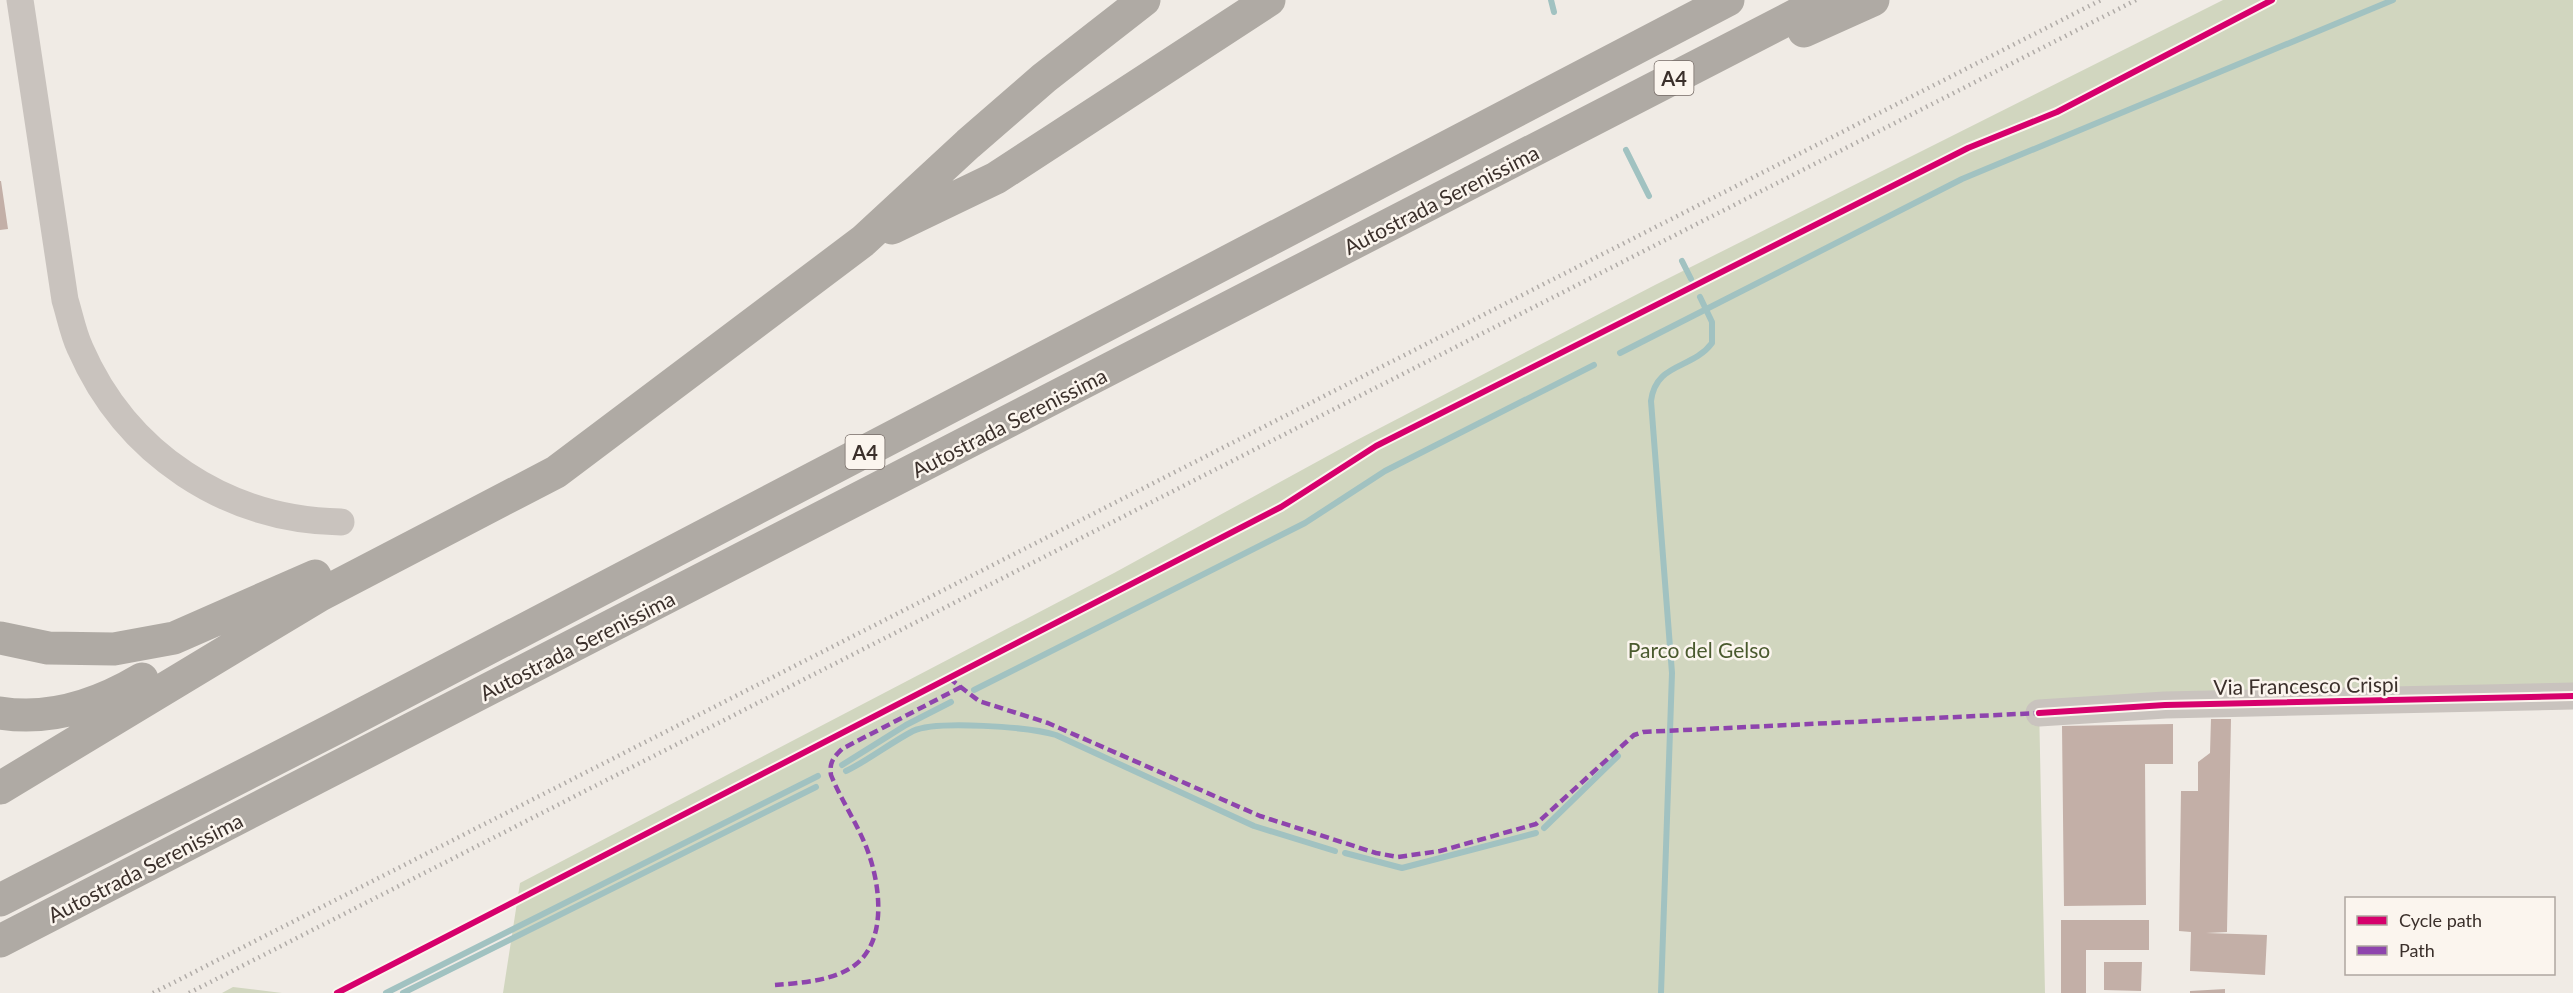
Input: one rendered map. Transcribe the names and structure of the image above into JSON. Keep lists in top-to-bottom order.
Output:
{
  "streets": {
    "highway": ["A4", "Autostrada Serenissima"],
    "street": ["Via Francesco Crispi"]
  },
  "parks": ["Parco del Gelso"],
  "legend": ["Cycle path", "Path"]
}
